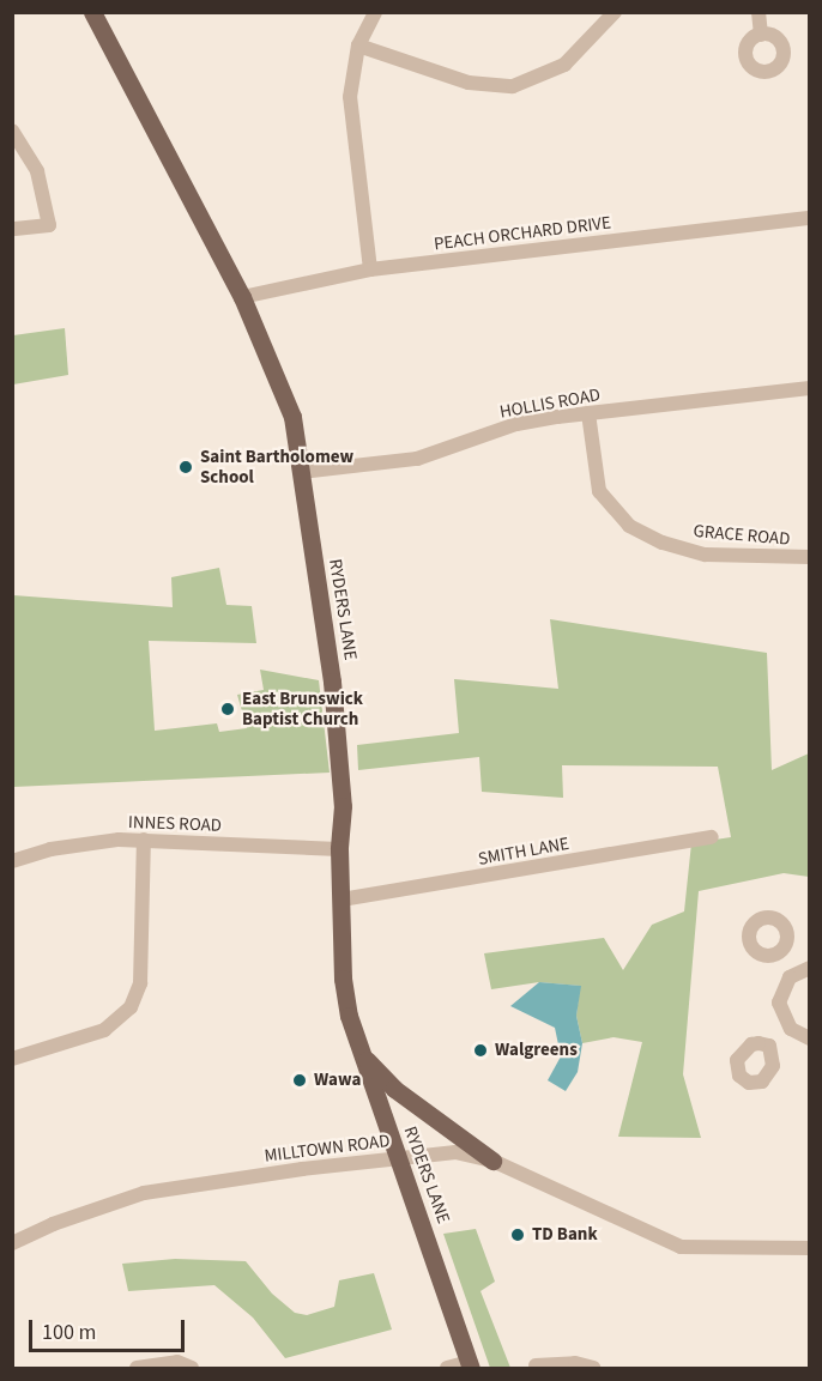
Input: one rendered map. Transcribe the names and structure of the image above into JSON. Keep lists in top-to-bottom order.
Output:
{
  "streets": {
    "main road": ["RYDERS LANE"],
    "street": [
      "PEACH ORCHARD DRIVE",
      "HOLLIS ROAD",
      "GRACE ROAD",
      "INNES ROAD",
      "SMITH LANE",
      "MILLTOWN ROAD"
    ]
  },
  "crossings": [
    ["PEACH ORCHARD DRIVE", "RYDERS LANE"],
    ["HOLLIS ROAD", "GRACE ROAD"],
    ["HOLLIS ROAD", "RYDERS LANE"],
    ["RYDERS LANE", "INNES ROAD"],
    ["RYDERS LANE", "SMITH LANE"],
    ["RYDERS LANE", "MILLTOWN ROAD"]
  ],
  "places": [
    "Saint Bartholomew School",
    "East Brunswick Baptist Church",
    "Walgreens",
    "Wawa",
    "TD Bank"
  ],
  "scale_bar": "100 m"
}
